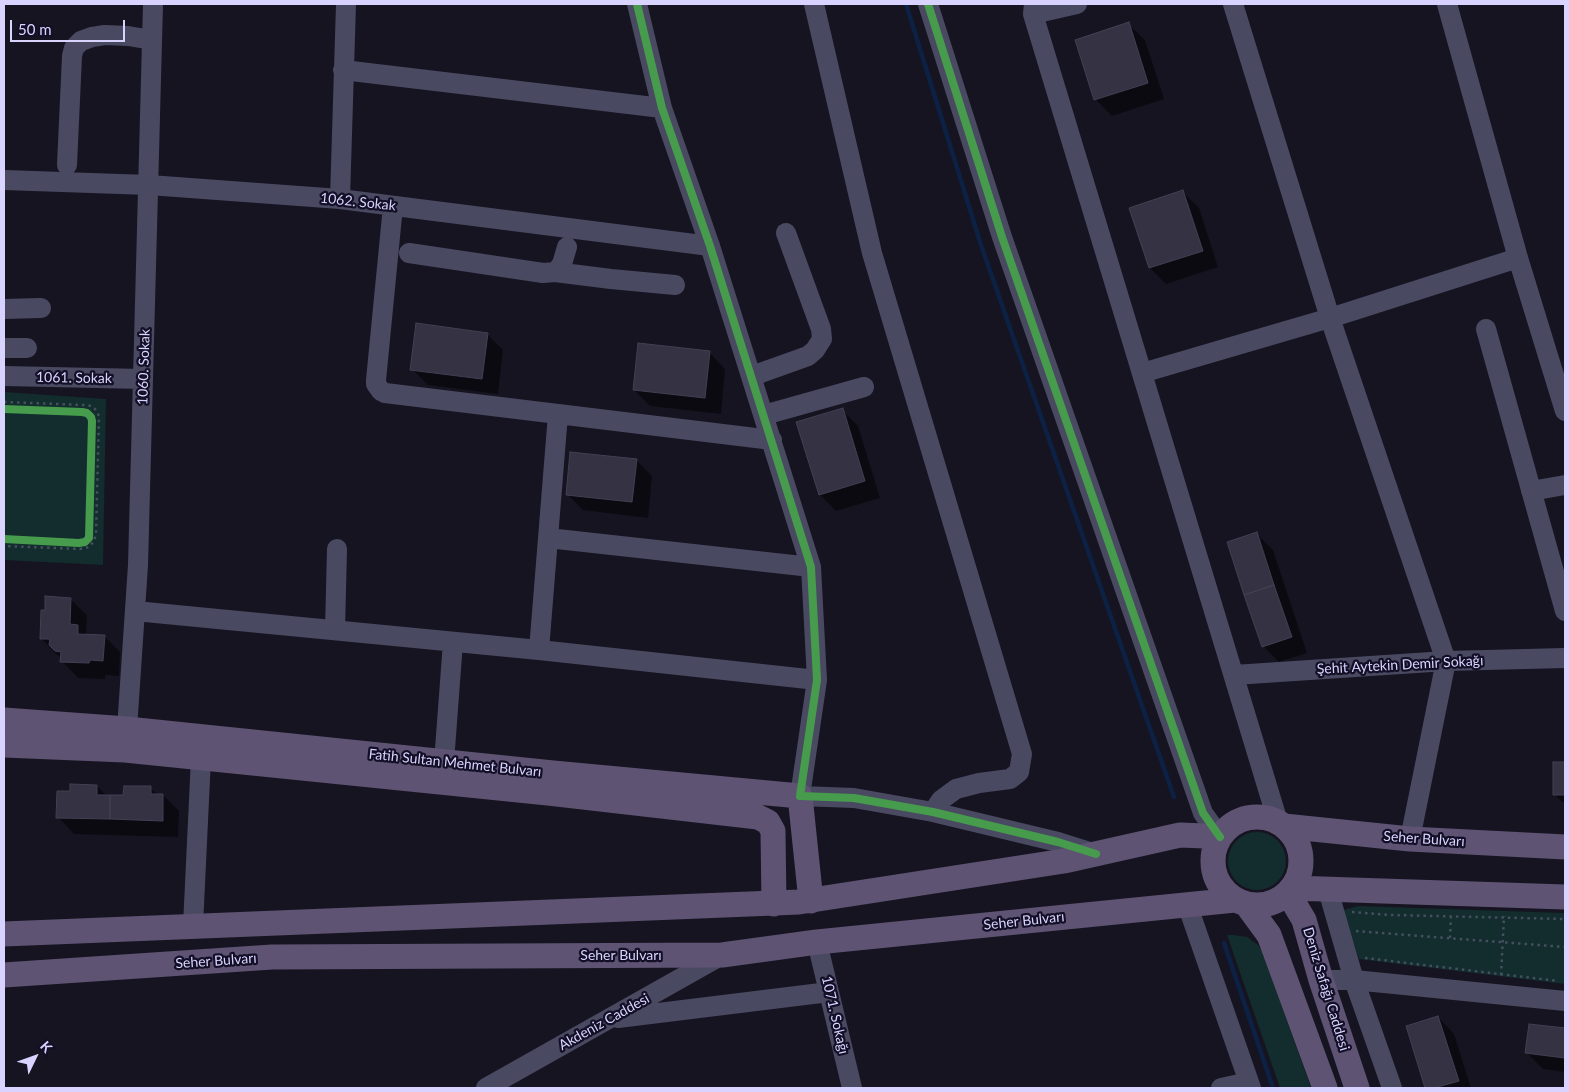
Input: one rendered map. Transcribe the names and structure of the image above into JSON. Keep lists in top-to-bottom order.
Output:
{
  "streets": {
    "main road": ["Fatih Sultan Mehmet Bulvarı", "Seher Bulvarı", "Deniz Safağı Caddesi"],
    "street": [
      "1062. Sokak",
      "1060. Sokak",
      "1061. Sokak",
      "Şehit Aytekin Demir Sokağı",
      "1071. Sokağı",
      "Akdeniz Caddesi"
    ]
  },
  "crossings": [
    ["1062. Sokak", "1060. Sokak"],
    ["1060. Sokak", "1061. Sokak"],
    ["1060. Sokak", "Fatih Sultan Mehmet Bulvarı"],
    ["Seher Bulvarı", "Deniz Safağı Caddesi"],
    ["Seher Bulvarı", "1071. Sokağı"],
    ["Seher Bulvarı", "Akdeniz Caddesi"]
  ],
  "scale_bar": "50 m",
  "north": "top right"
}
